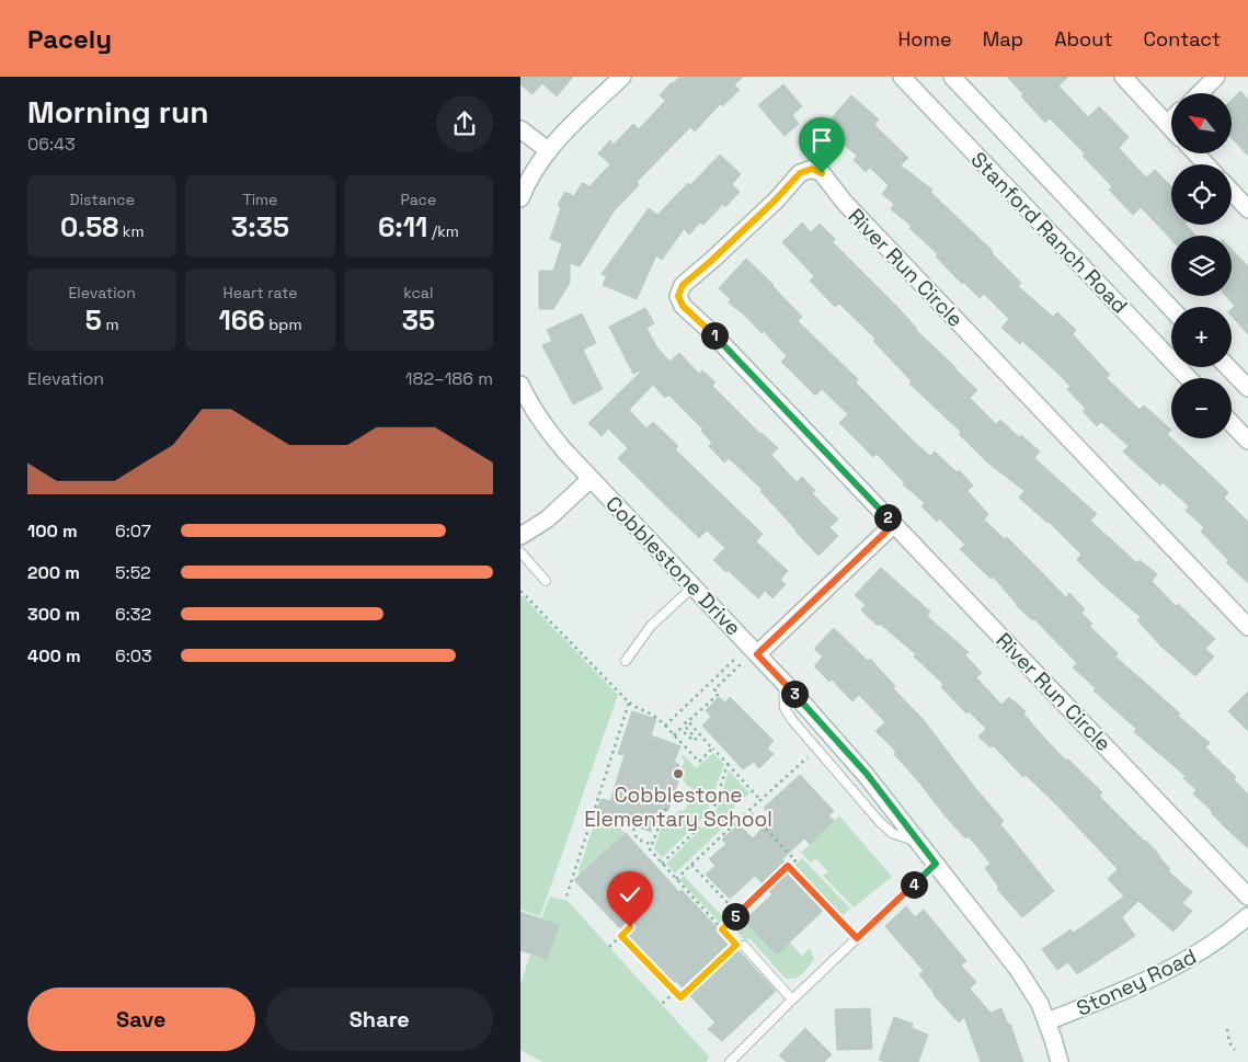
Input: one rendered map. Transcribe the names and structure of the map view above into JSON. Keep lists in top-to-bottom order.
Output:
{
  "streets": {
    "street": [
      "Stanford Ranch Road",
      "River Run Circle",
      "Cobblestone Drive",
      "Stoney Road"
    ]
  },
  "crossings": [
    ["Cobblestone Drive", "Stoney Road"]
  ],
  "places": ["Cobblestone Elementary School"],
  "north": "top left",
  "page": {
    "header": "Pacely",
    "nav": [
      "Home",
      "Map",
      "About",
      "Contact"
    ],
    "heading": ["Morning run", "06:43"],
    "map_buttons": ["+", "−"],
    "stats": [
      ["Distance", "0.58 km"],
      ["Time", "3:35"],
      ["Pace", "6:11 /km"],
      ["Elevation", "5 m"],
      ["Heart rate", "166 bpm"],
      ["kcal", "35"]
    ],
    "pins": [
      "1",
      "2",
      "3",
      "4",
      "5"
    ],
    "chart": ["Elevation", "182–186 m"],
    "list": [
      {
        "name": "100 m",
        "note": "6:07"
      },
      {
        "name": "200 m",
        "note": "5:52"
      },
      {
        "name": "300 m",
        "note": "6:32"
      },
      {
        "name": "400 m",
        "note": "6:03"
      }
    ],
    "buttons": ["Save", "Share"]
  }
}
